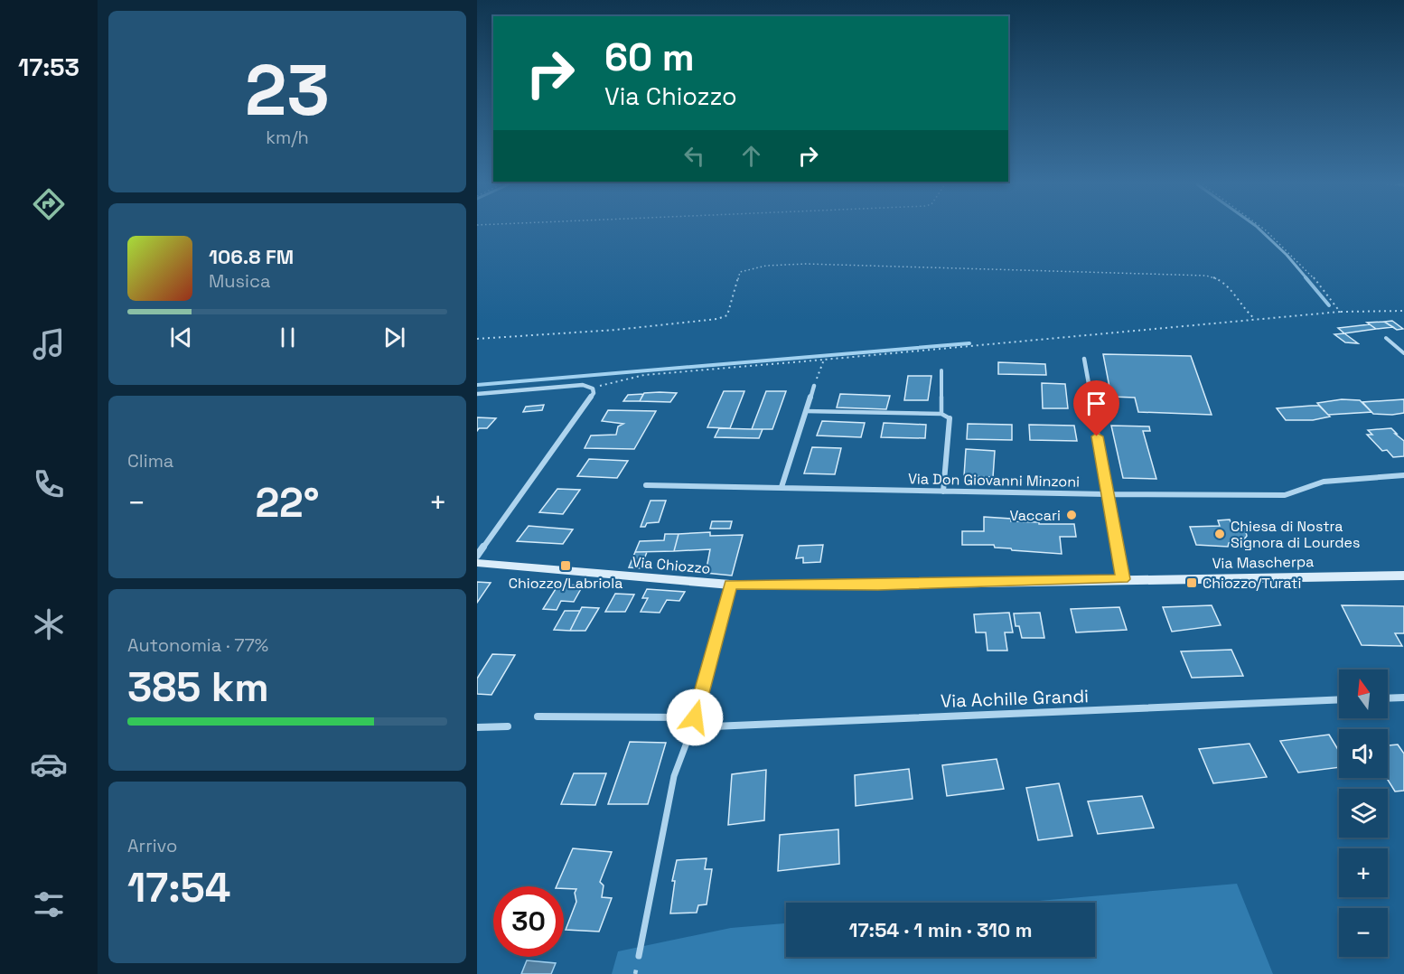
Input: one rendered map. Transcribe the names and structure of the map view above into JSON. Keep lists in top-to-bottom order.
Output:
{
  "streets": {
    "street": [
      "Via Don Giovanni Minzoni",
      "Via Mascherpa",
      "Via Chiozzo",
      "Via Achille Grandi"
    ]
  },
  "crossings": [
    ["Via Mascherpa", "Via Chiozzo"]
  ],
  "places": {
    "other": ["Vaccari", "Chiesa di Nostra Signora di Lourdes"],
    "transit": ["Chiozzo/Labriola", "Chiozzo/Turati"]
  },
  "north": "top",
  "page": {
    "tabs": "17:53",
    "tile": [
      ["23", "km/h"],
      "Clima",
      ["Autonomia · 77%", "385 km"],
      ["Arrivo", "17:54"]
    ],
    "turn": ["60 m", "Via Chiozzo"],
    "song": ["106.8 FM", "Musica"],
    "heat": ["−", "22°", "+"],
    "map_buttons": ["+", "−"],
    "limit": "30",
    "trip": "17:54 · 1 min · 310 m"
  }
}
